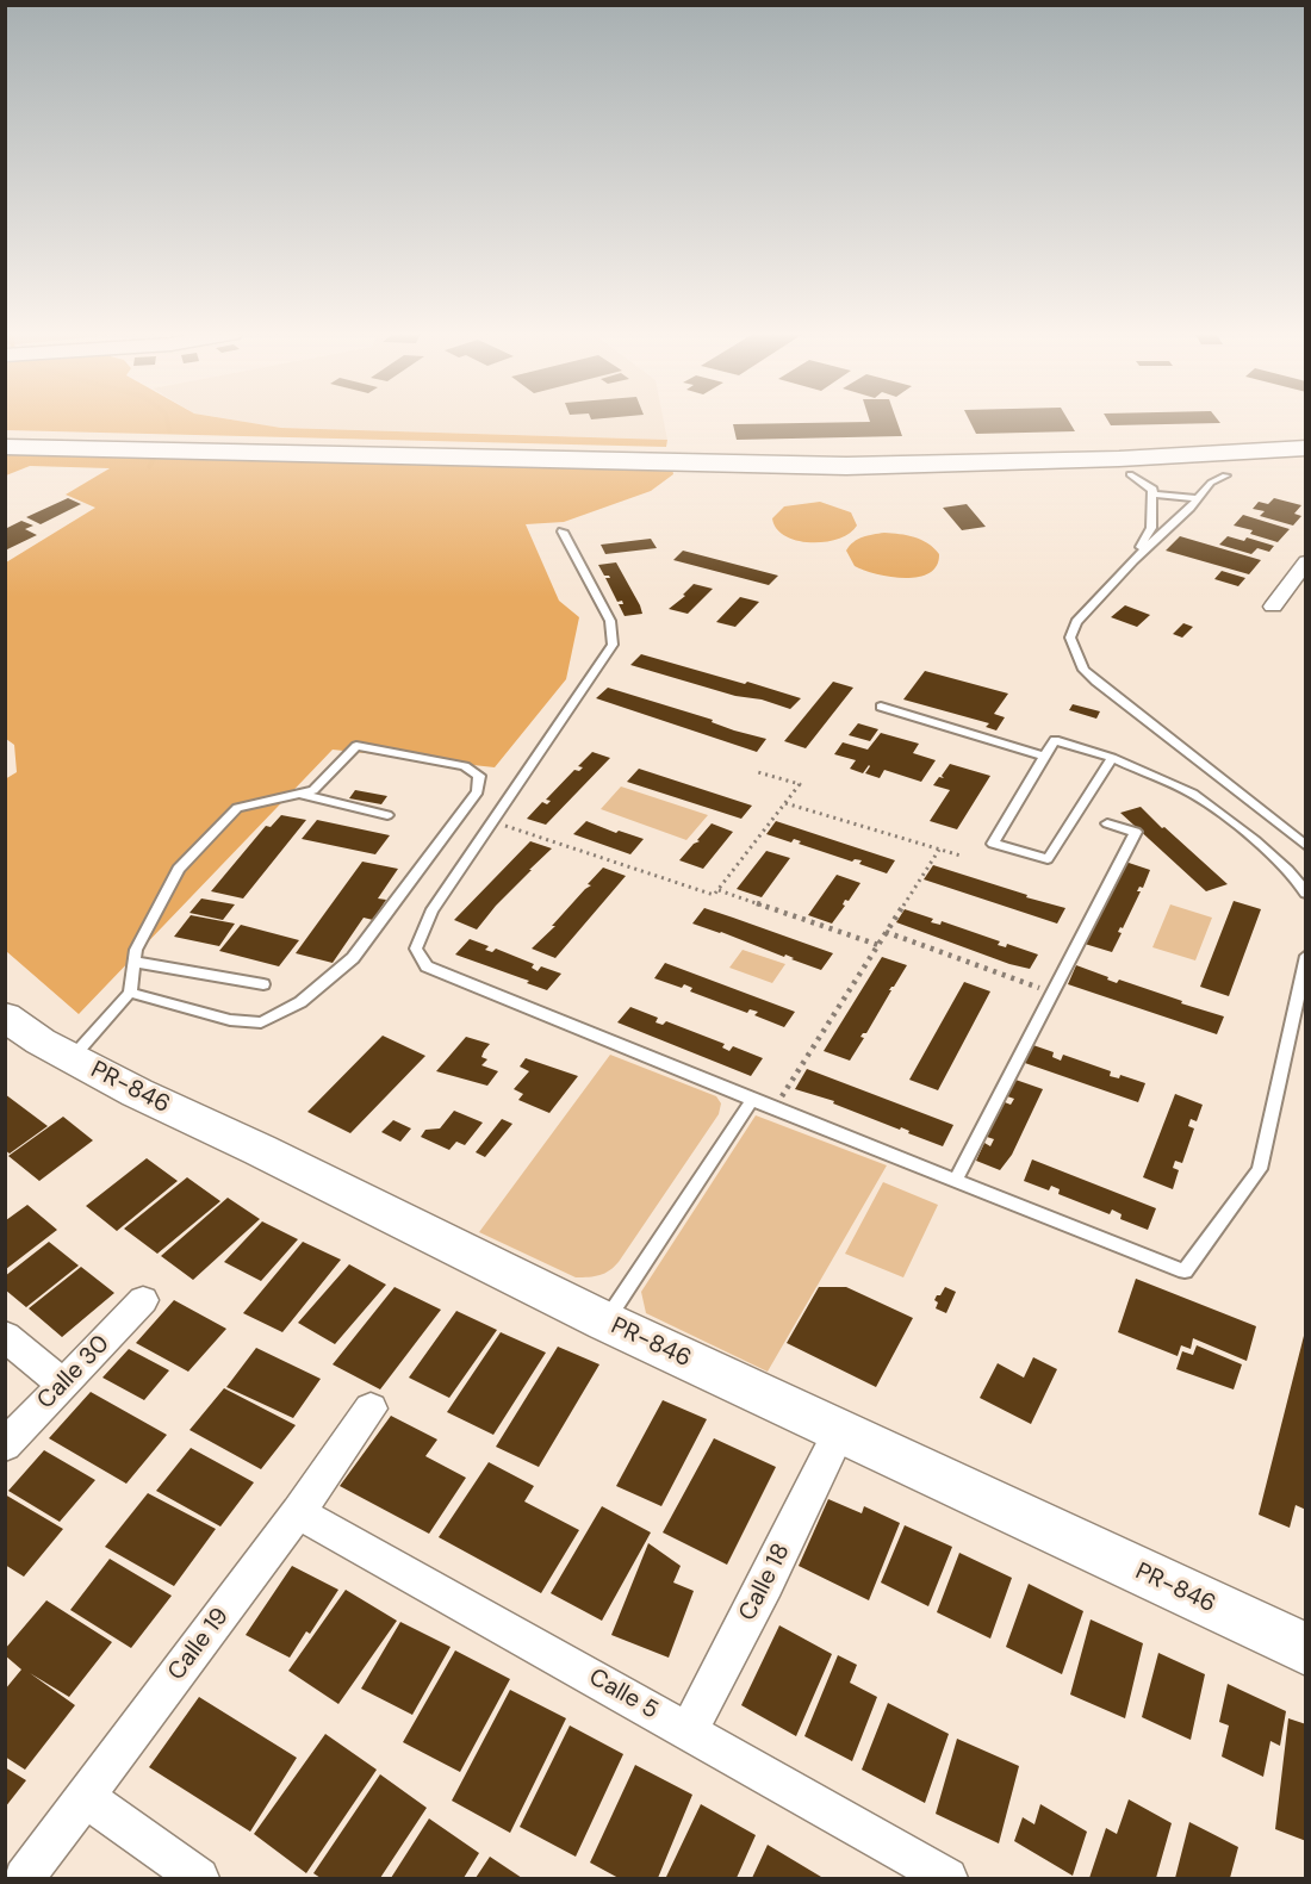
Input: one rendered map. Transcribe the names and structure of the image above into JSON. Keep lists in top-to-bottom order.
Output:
{
  "streets": {
    "street": [
      "PR-846",
      "Calle 30",
      "Calle 18",
      "Calle 19",
      "Calle 5"
    ]
  },
  "crossings": [
    ["PR-846", "Calle 18"],
    ["Calle 18", "Calle 5"],
    ["Calle 19", "Calle 5"]
  ]
}
